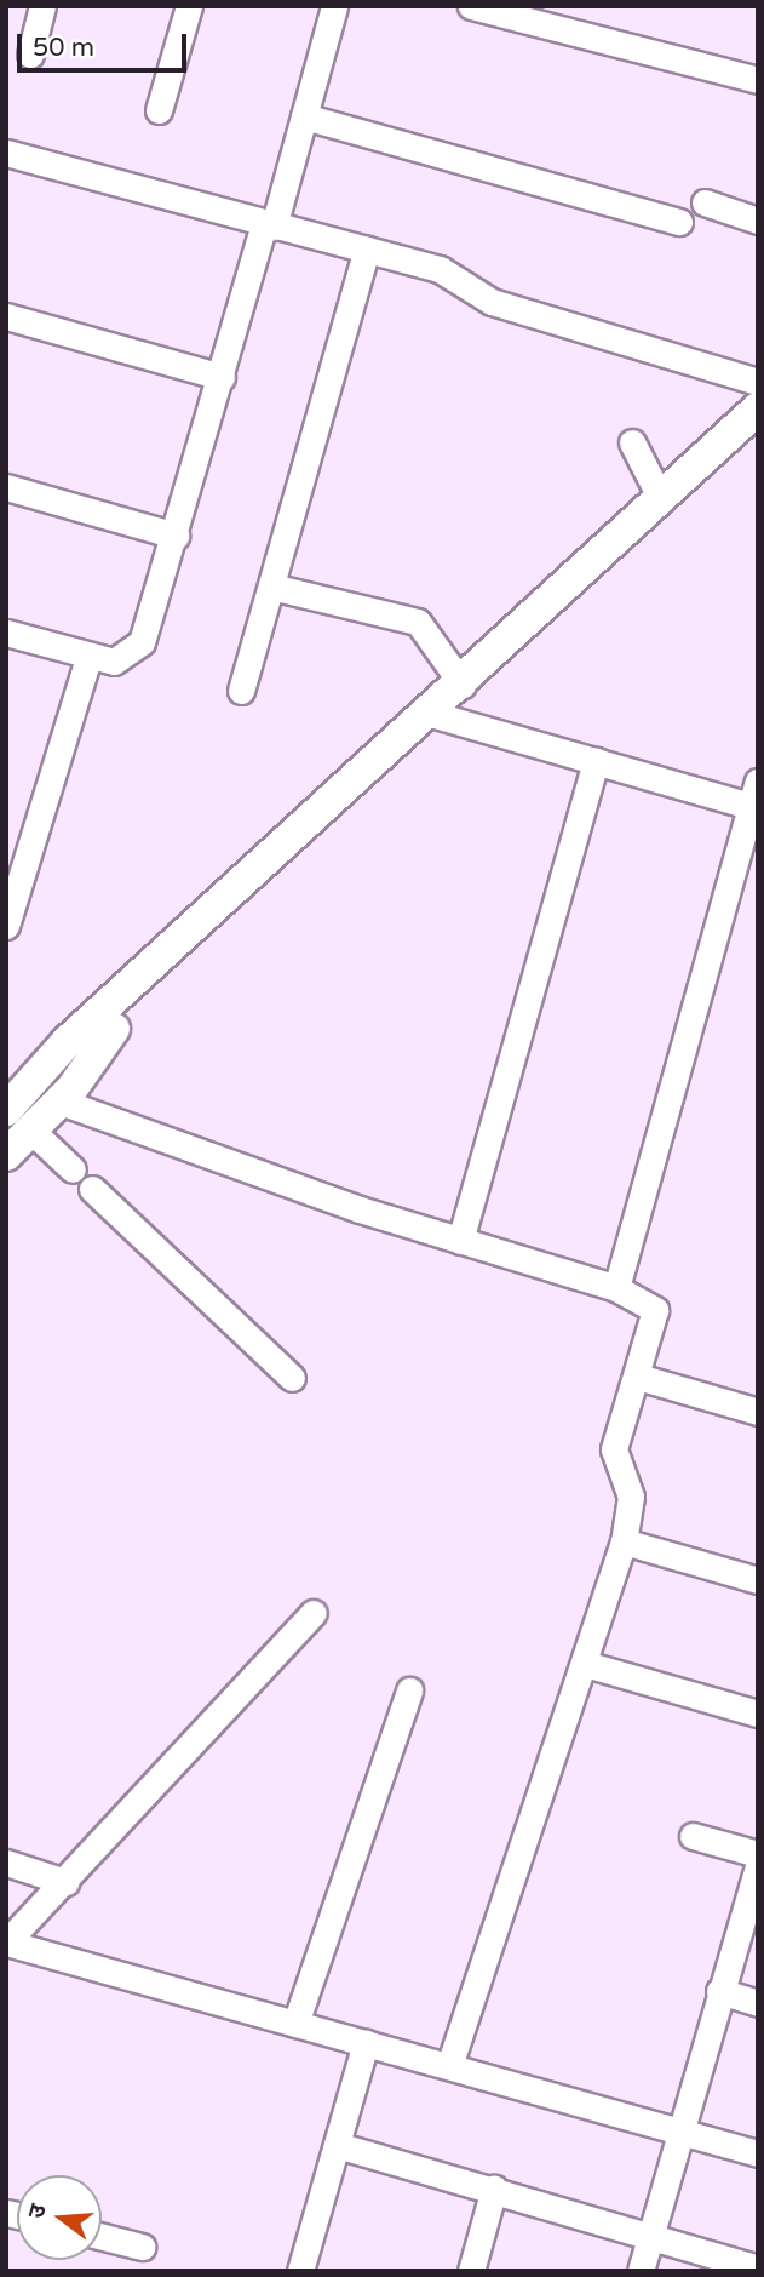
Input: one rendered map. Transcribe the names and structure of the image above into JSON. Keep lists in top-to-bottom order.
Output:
{
  "scale_bar": "50 m",
  "north": "left"
}
